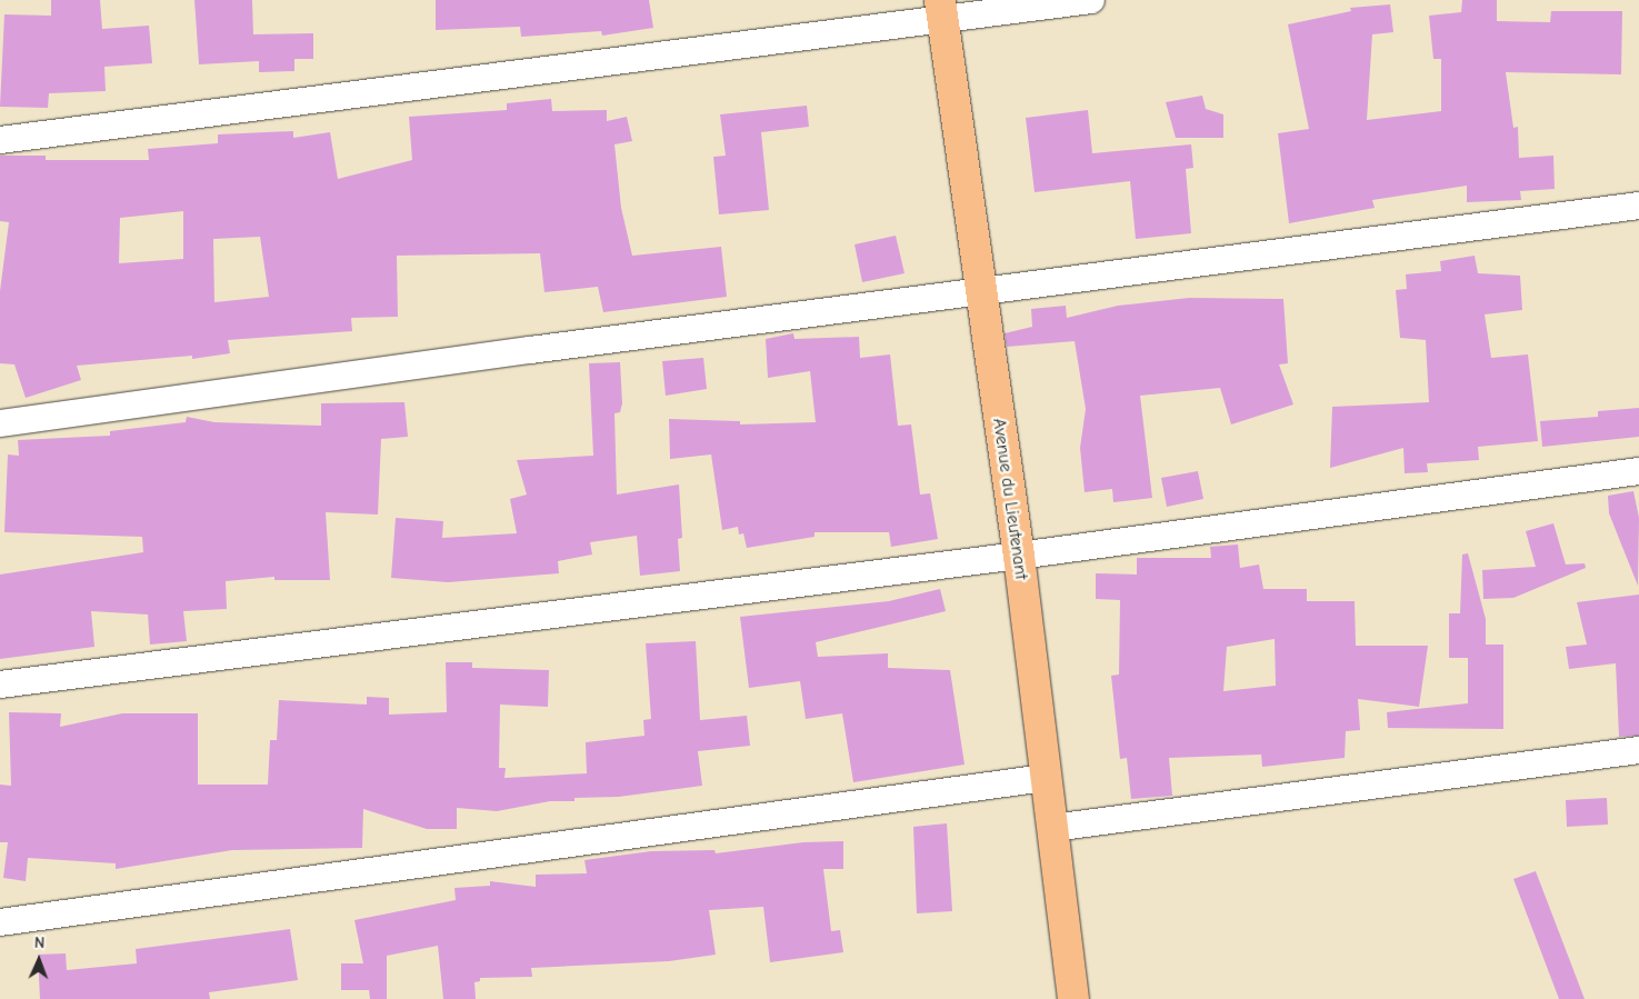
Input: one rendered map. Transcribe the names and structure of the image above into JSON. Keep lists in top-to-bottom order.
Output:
{
  "streets": {
    "main road": ["Avenue du Lieutenant"]
  },
  "north": "top"
}
